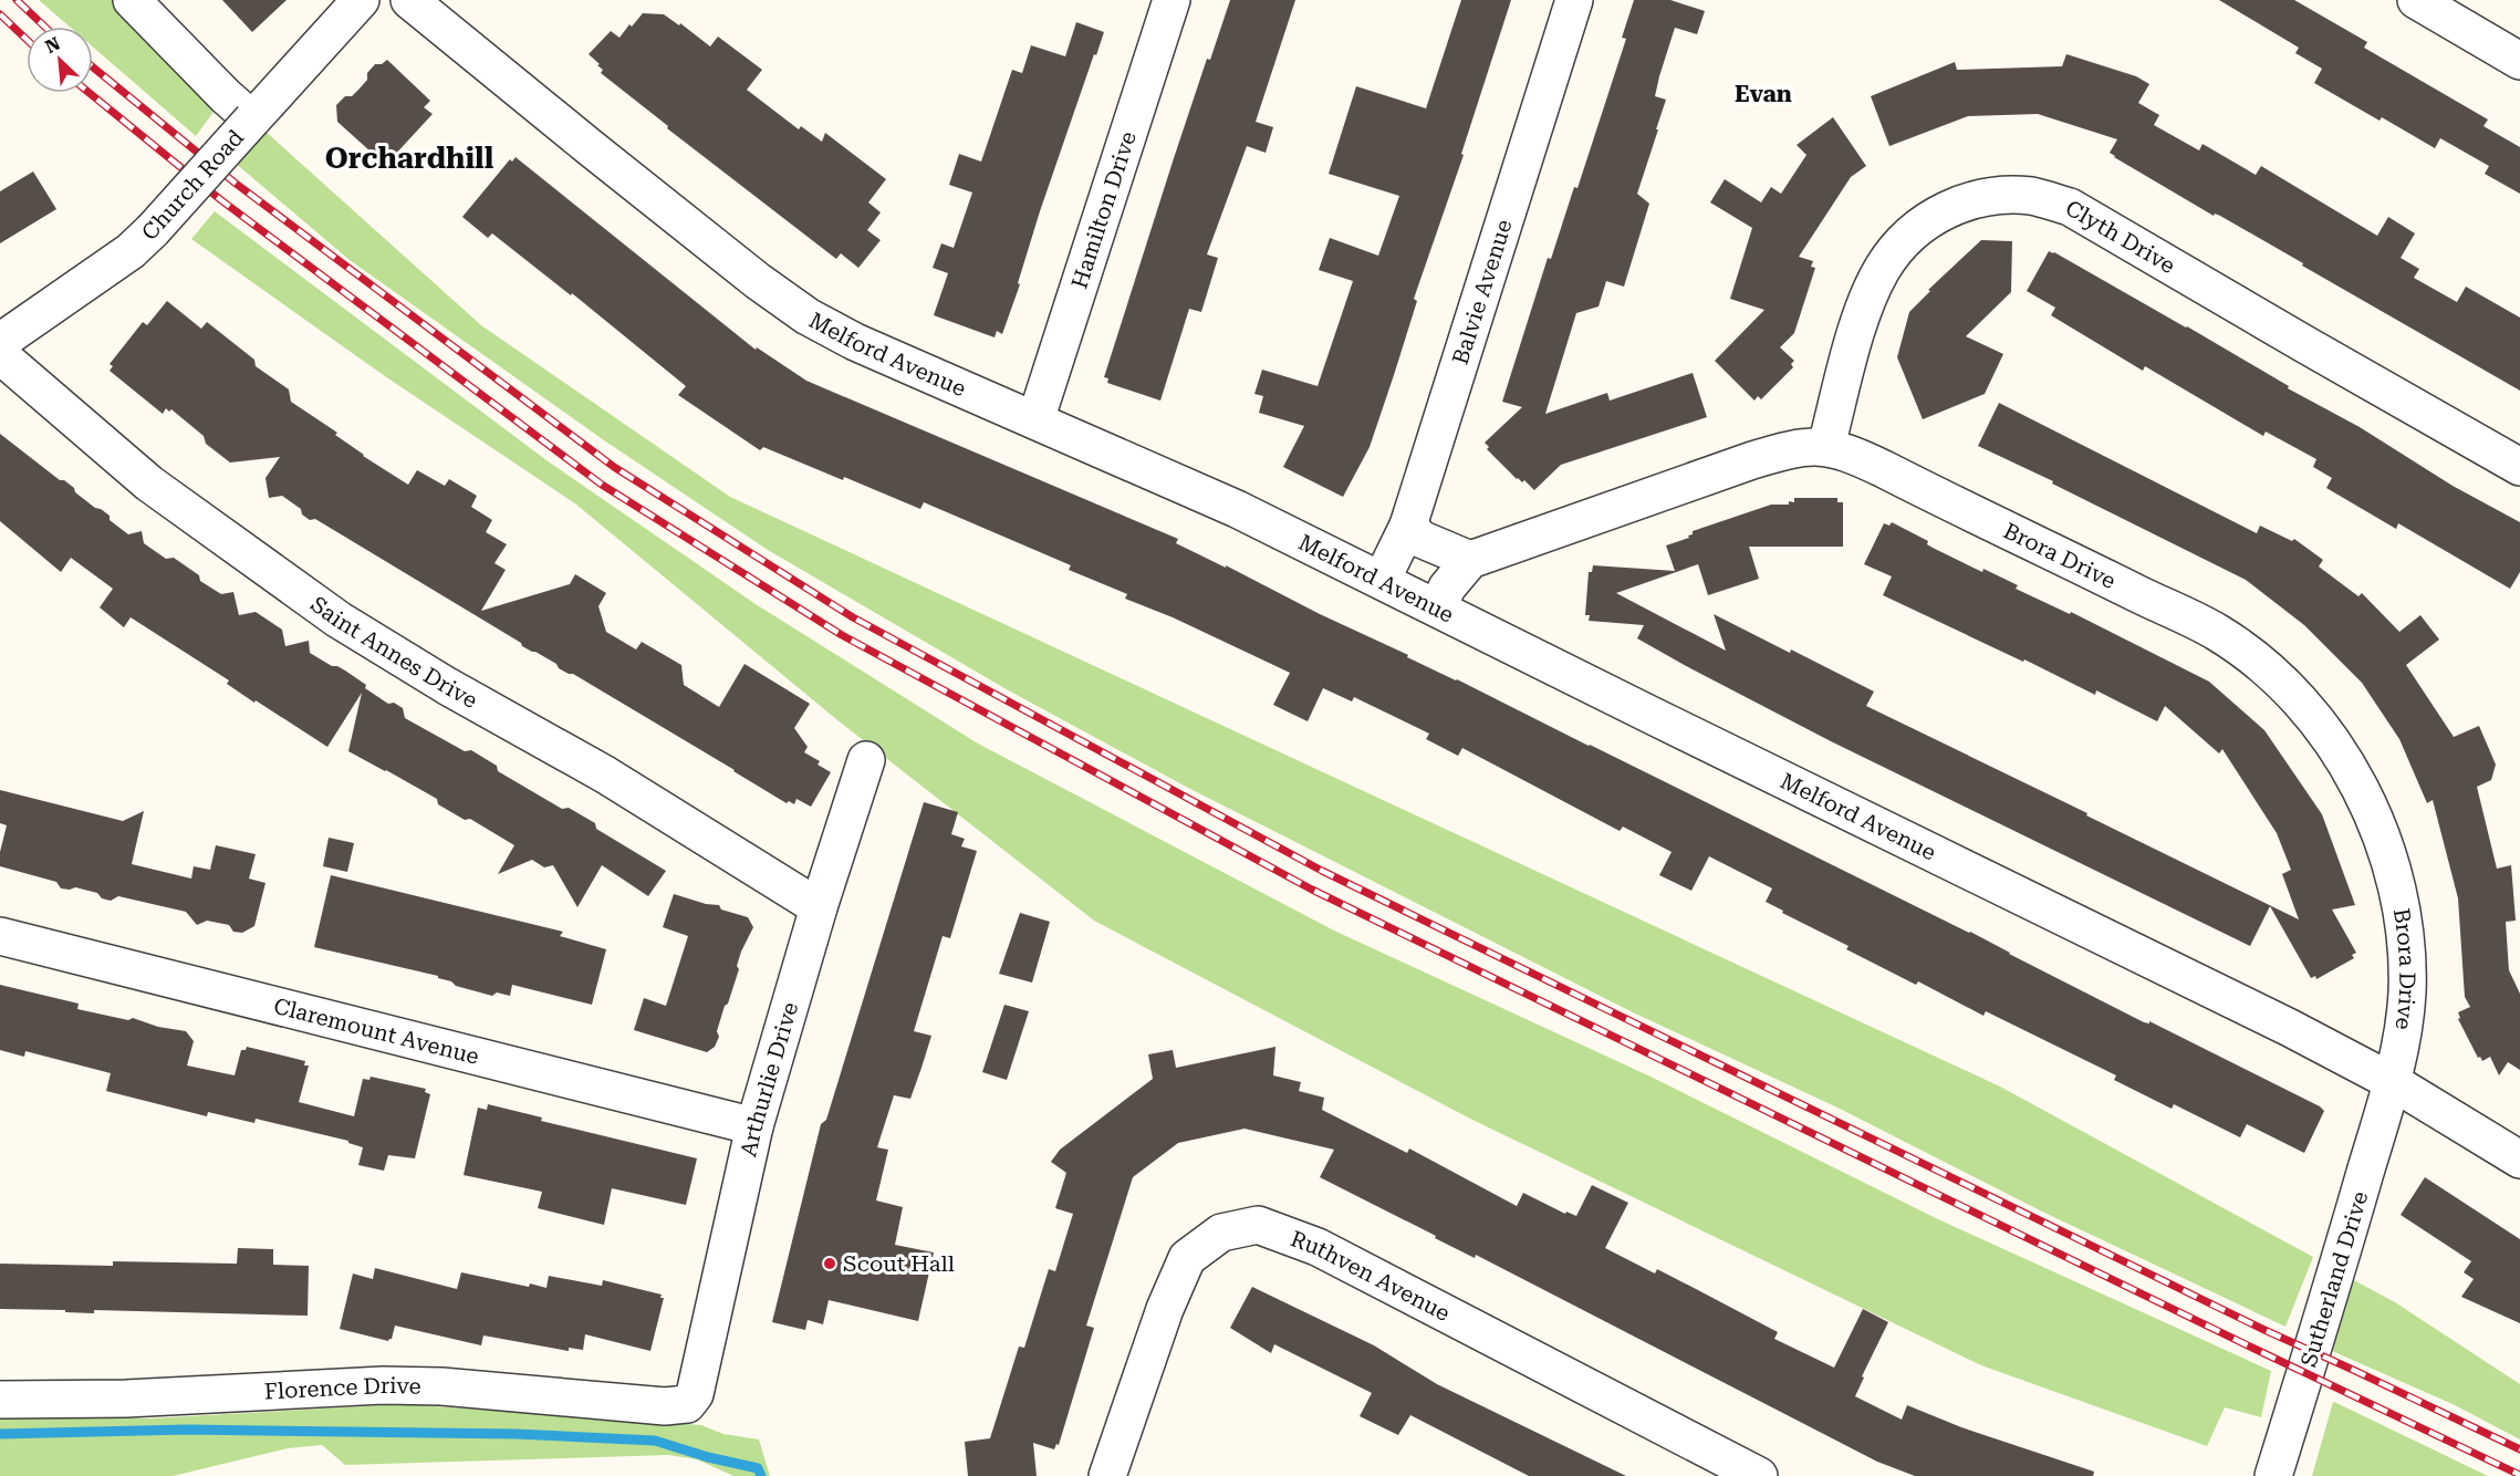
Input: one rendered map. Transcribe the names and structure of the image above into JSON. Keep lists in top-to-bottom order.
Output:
{
  "streets": {
    "street": [
      "Church Road",
      "Hamilton Drive",
      "Clyth Drive",
      "Balvie Avenue",
      "Melford Avenue",
      "Brora Drive",
      "Saint Annes Drive",
      "Claremount Avenue",
      "Arthurlie Drive",
      "Ruthven Avenue",
      "Sutherland Drive",
      "Florence Drive"
    ]
  },
  "crossings": [
    ["Hamilton Drive", "Melford Avenue"],
    ["Clyth Drive", "Brora Drive"],
    ["Balvie Avenue", "Melford Avenue"],
    ["Melford Avenue", "Brora Drive"],
    ["Melford Avenue", "Sutherland Drive"],
    ["Brora Drive", "Sutherland Drive"],
    ["Saint Annes Drive", "Arthurlie Drive"],
    ["Claremount Avenue", "Arthurlie Drive"],
    ["Arthurlie Drive", "Florence Drive"]
  ],
  "districts": ["Evan", "Orchardhill"],
  "places": ["Scout Hall"],
  "north": "top left"
}
